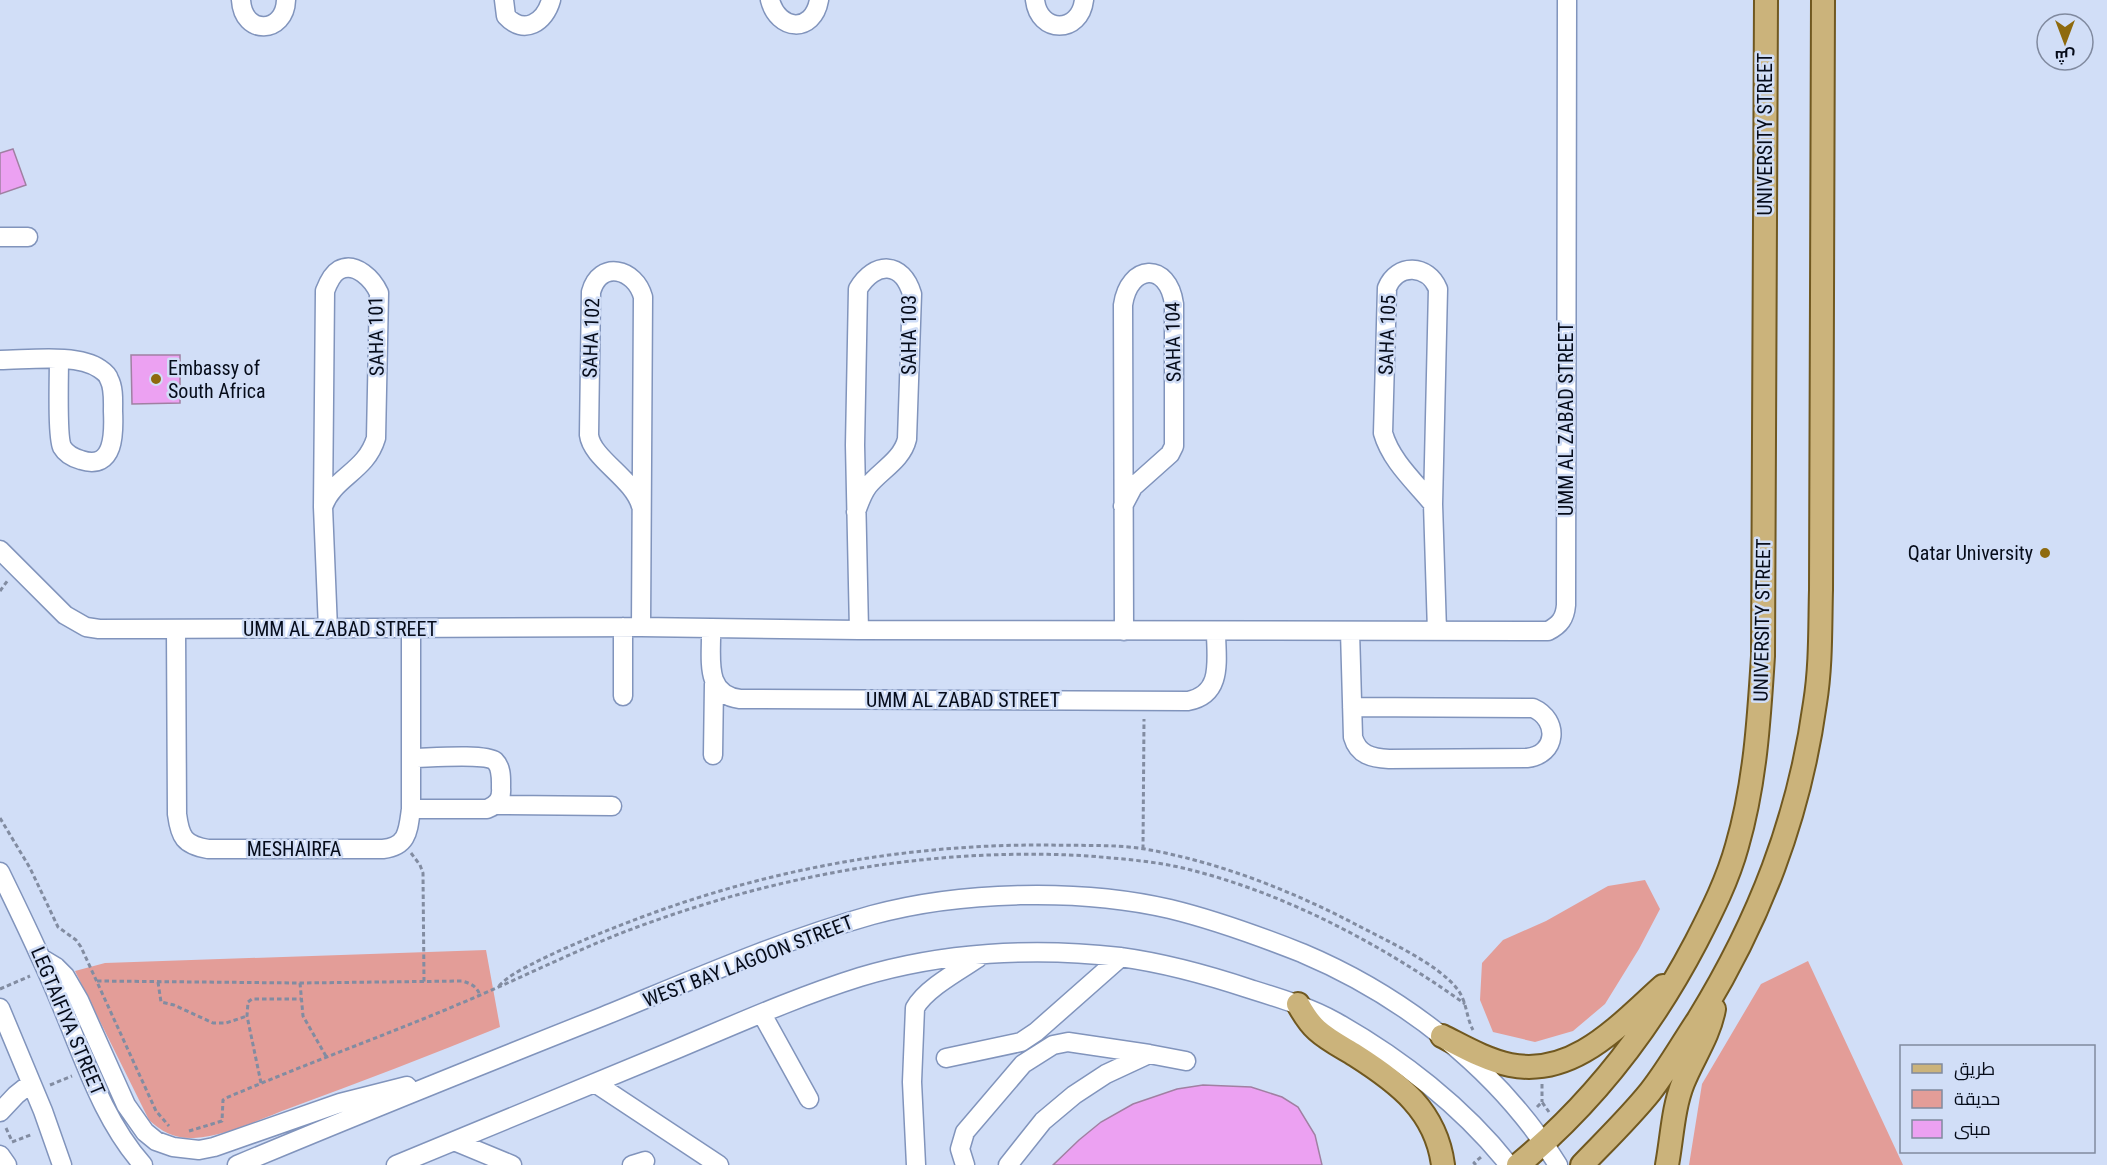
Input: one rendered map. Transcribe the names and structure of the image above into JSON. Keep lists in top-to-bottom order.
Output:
{
  "streets": {
    "main road": ["UNIVERSITY STREET"],
    "street": [
      "SAHA 103",
      "SAHA 105",
      "SAHA 101",
      "SAHA 102",
      "SAHA 104",
      "UMM AL ZABAD STREET",
      "MESHAIRFA",
      "WEST BAY LAGOON STREET",
      "LEGTAIFIYA STREET"
    ]
  },
  "crossings": [
    ["UNIVERSITY STREET", "WEST BAY LAGOON STREET"],
    ["SAHA 103", "UMM AL ZABAD STREET"],
    ["SAHA 105", "UMM AL ZABAD STREET"],
    ["SAHA 101", "UMM AL ZABAD STREET"],
    ["SAHA 102", "UMM AL ZABAD STREET"],
    ["SAHA 104", "UMM AL ZABAD STREET"],
    ["UMM AL ZABAD STREET", "MESHAIRFA"]
  ],
  "places": ["Embassy of South Africa", "Qatar University"],
  "legend": ["طريق", "حديقة", "مبنى"],
  "north": "bottom"
}
